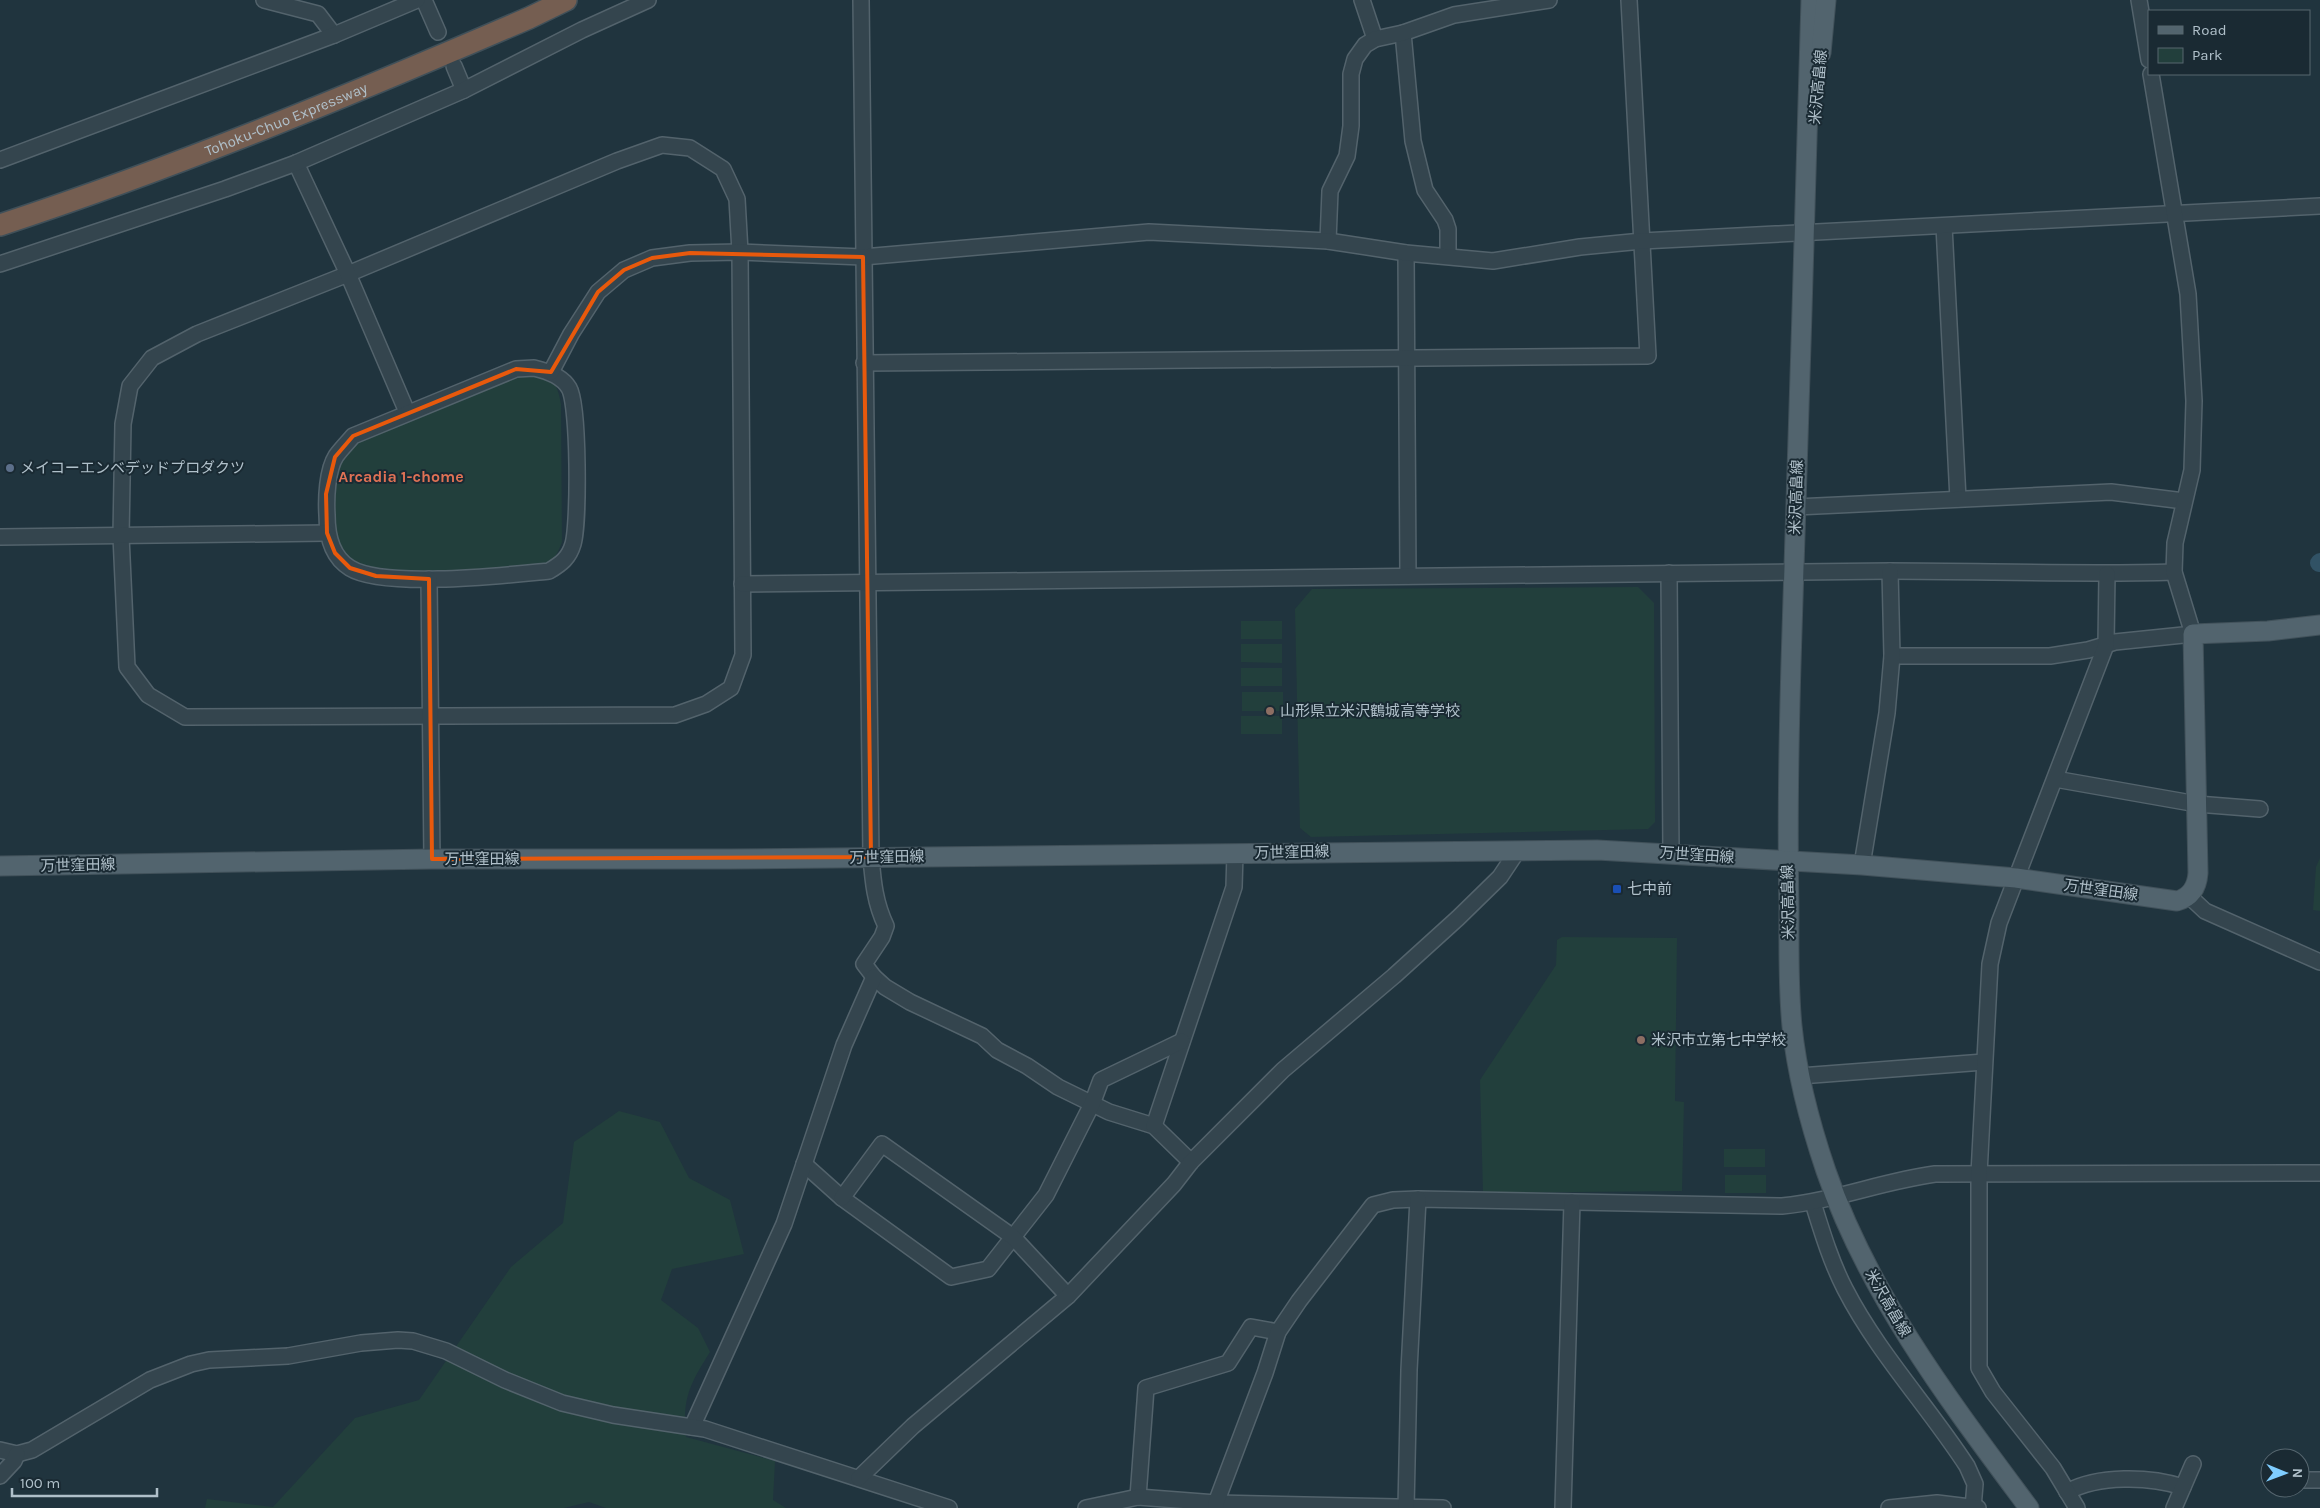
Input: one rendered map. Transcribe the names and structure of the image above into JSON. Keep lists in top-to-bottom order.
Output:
{
  "streets": {
    "highway": ["Tohoku-Chuo Expressway"],
    "main road": ["米沢高畠線", "万世窪田線"]
  },
  "crossings": [
    ["米沢高畠線", "万世窪田線"]
  ],
  "districts": ["Arcadia 1-chome"],
  "places": {
    "other": ["メイコーエンベデッドプロダクツ", "山形県立米沢鶴城高等学校", "米沢市立第七中学校"],
    "transit": ["七中前"]
  },
  "legend": ["Road", "Park"],
  "scale_bar": "100 m",
  "north": "right"
}
